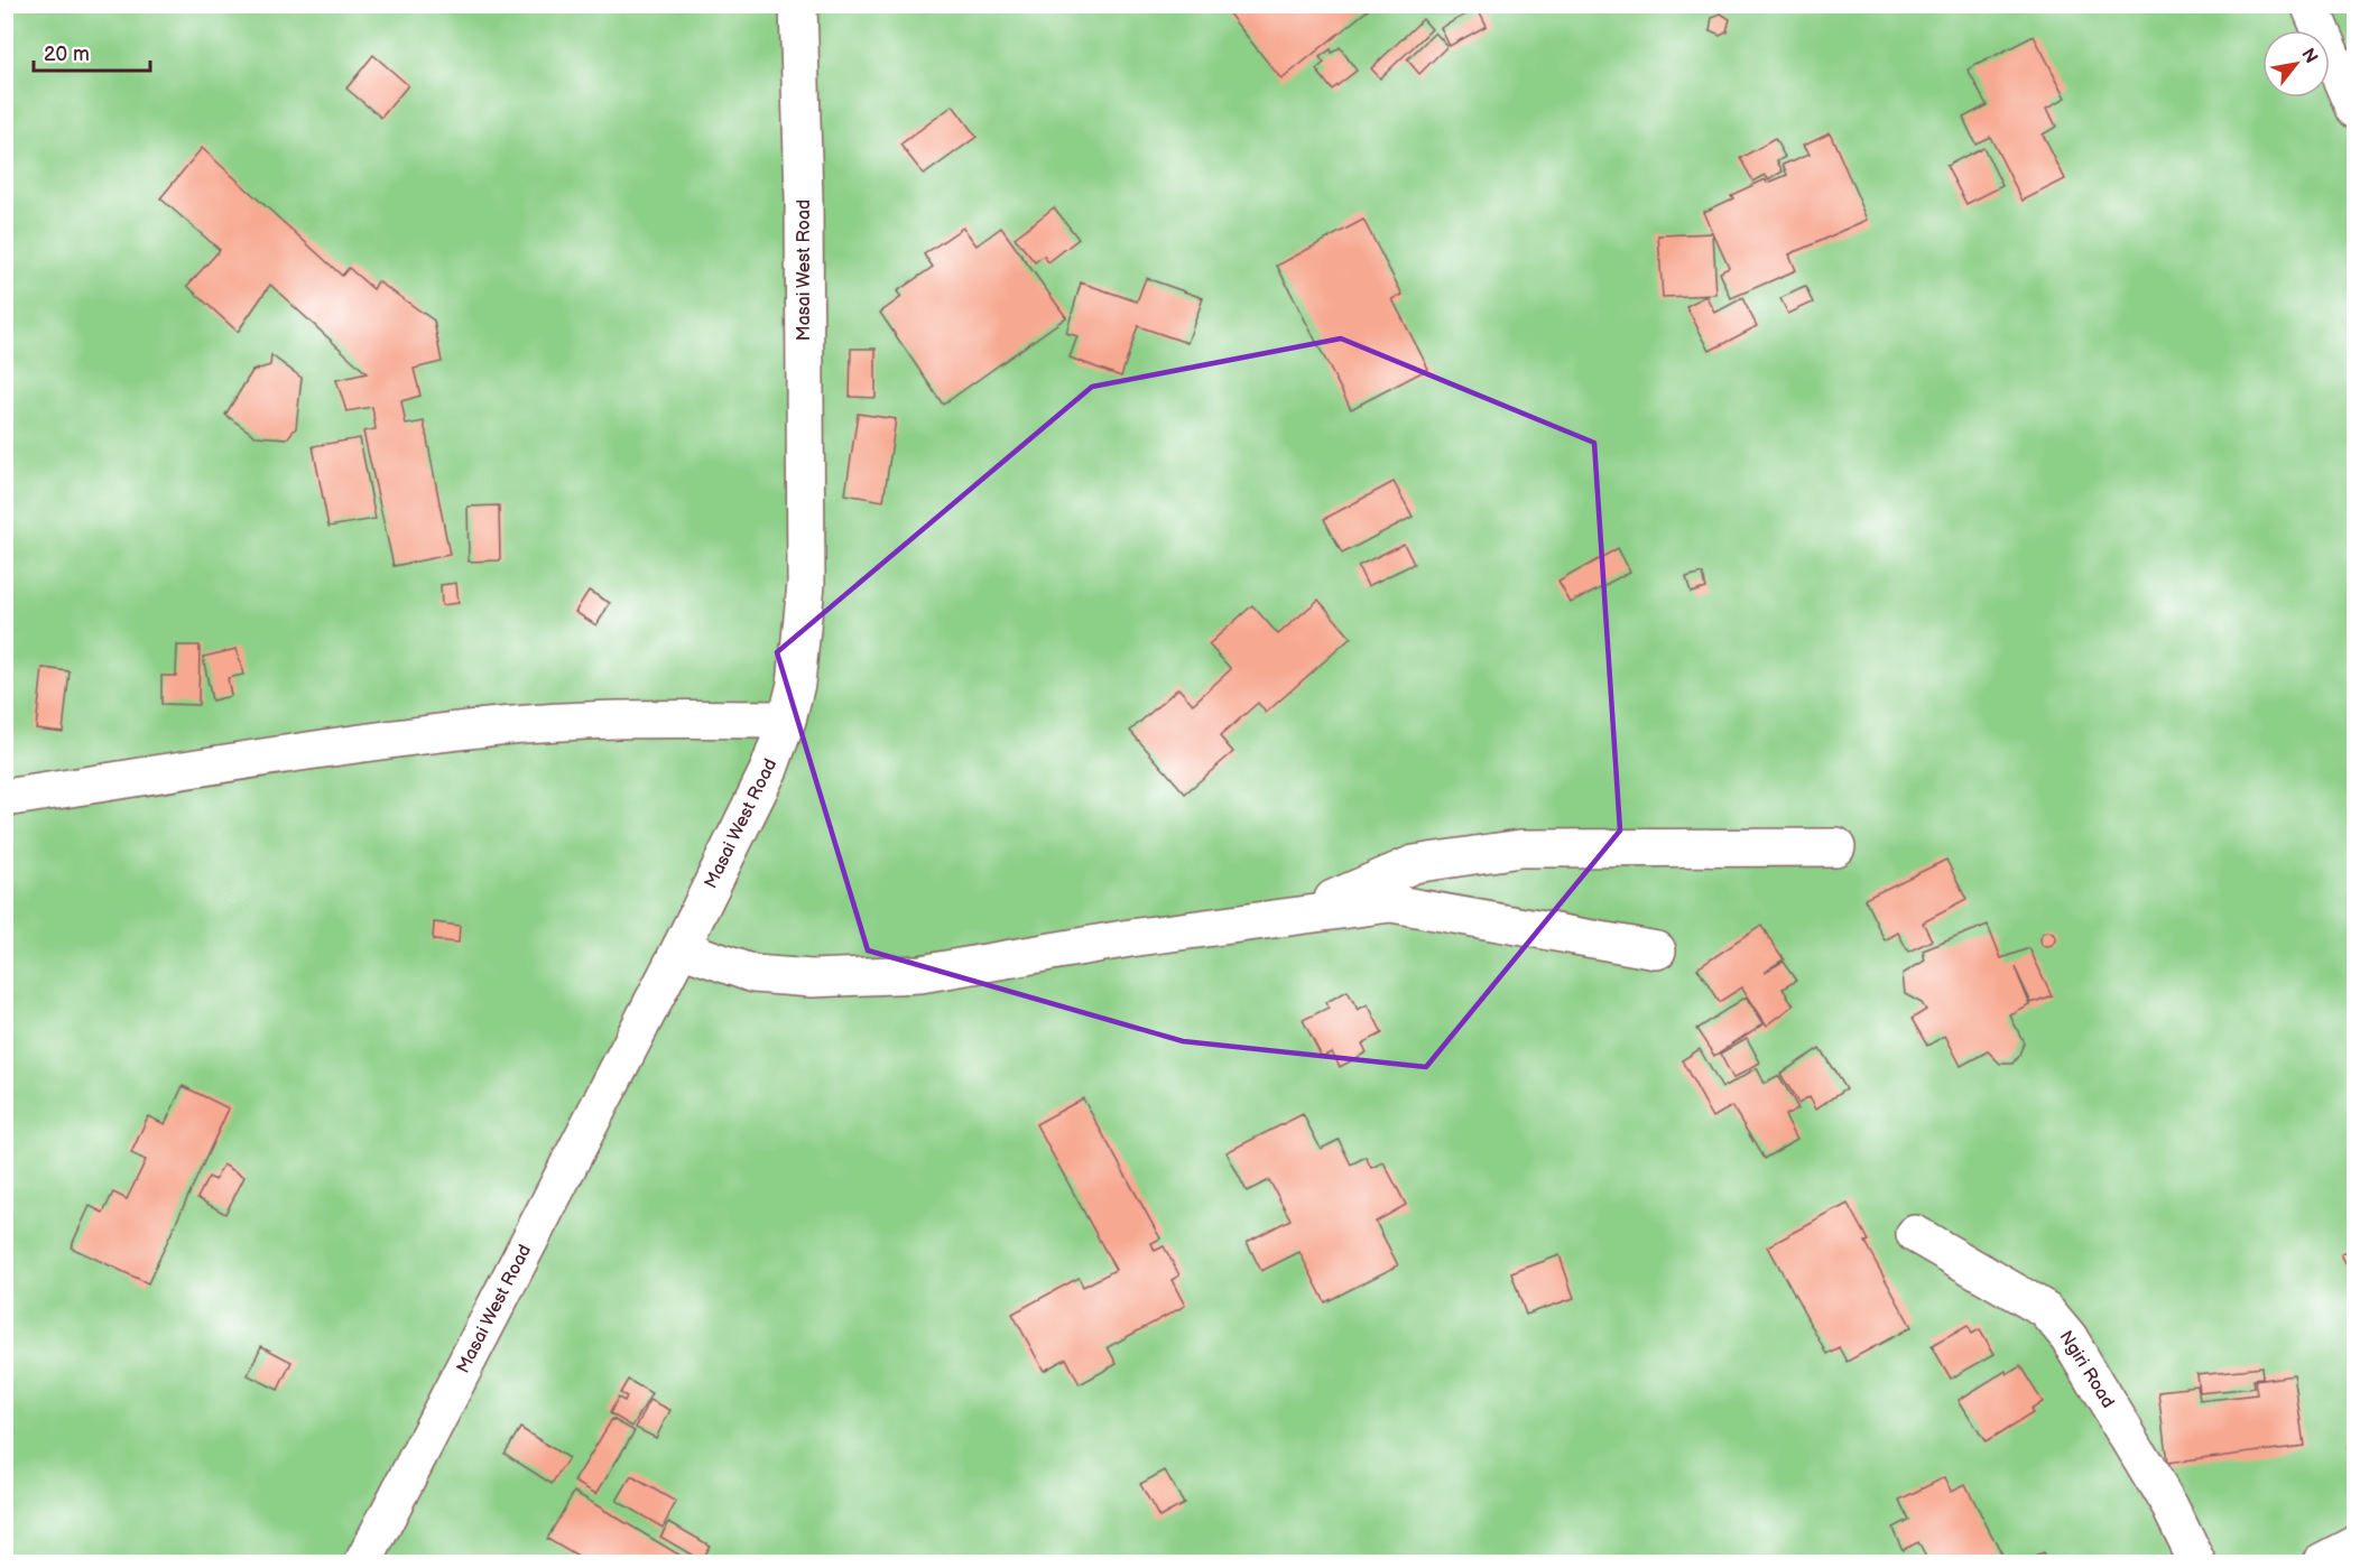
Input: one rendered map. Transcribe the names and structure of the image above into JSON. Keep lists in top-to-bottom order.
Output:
{
  "streets": {
    "street": ["Masai West Road", "Ngiri Road"]
  },
  "scale_bar": "20 m",
  "north": "top right"
}
